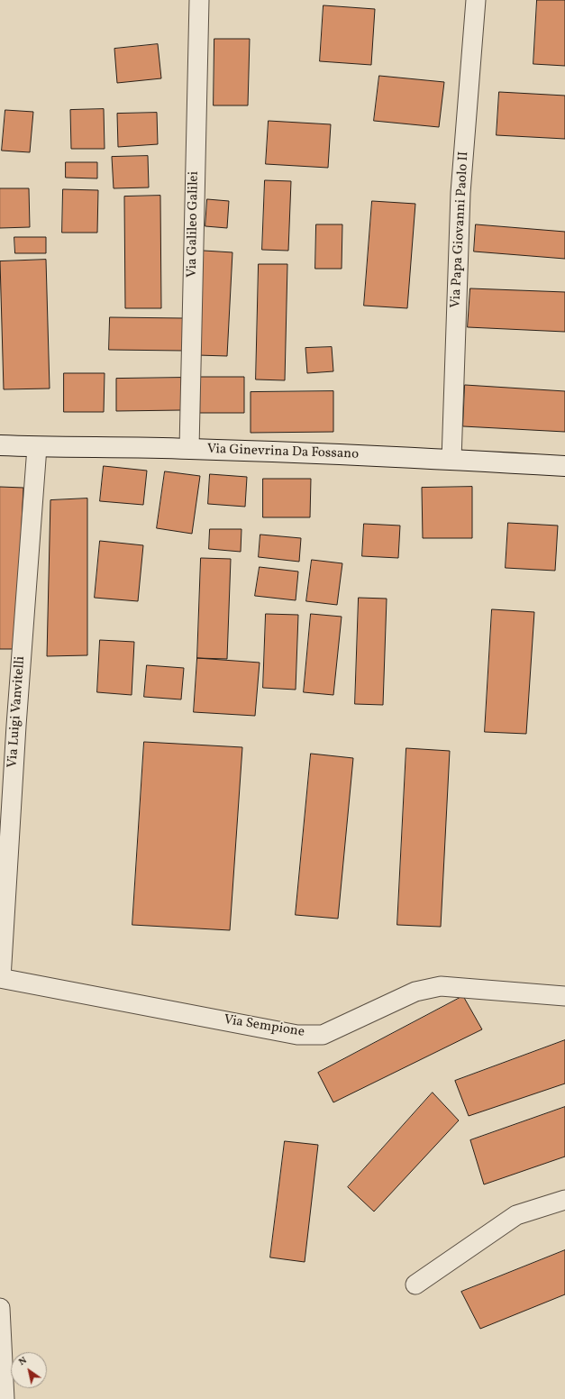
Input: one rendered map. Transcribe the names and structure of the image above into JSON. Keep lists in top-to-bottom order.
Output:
{
  "streets": {
    "street": [
      "Via Galileo Galilei",
      "Via Papa Giovanni Paolo II",
      "Via Ginevrina Da Fossano",
      "Via Luigi Vanvitelli",
      "Via Sempione"
    ]
  },
  "crossings": [
    ["Via Galileo Galilei", "Via Ginevrina Da Fossano"],
    ["Via Papa Giovanni Paolo II", "Via Ginevrina Da Fossano"],
    ["Via Ginevrina Da Fossano", "Via Luigi Vanvitelli"],
    ["Via Luigi Vanvitelli", "Via Sempione"]
  ],
  "north": "top left"
}
